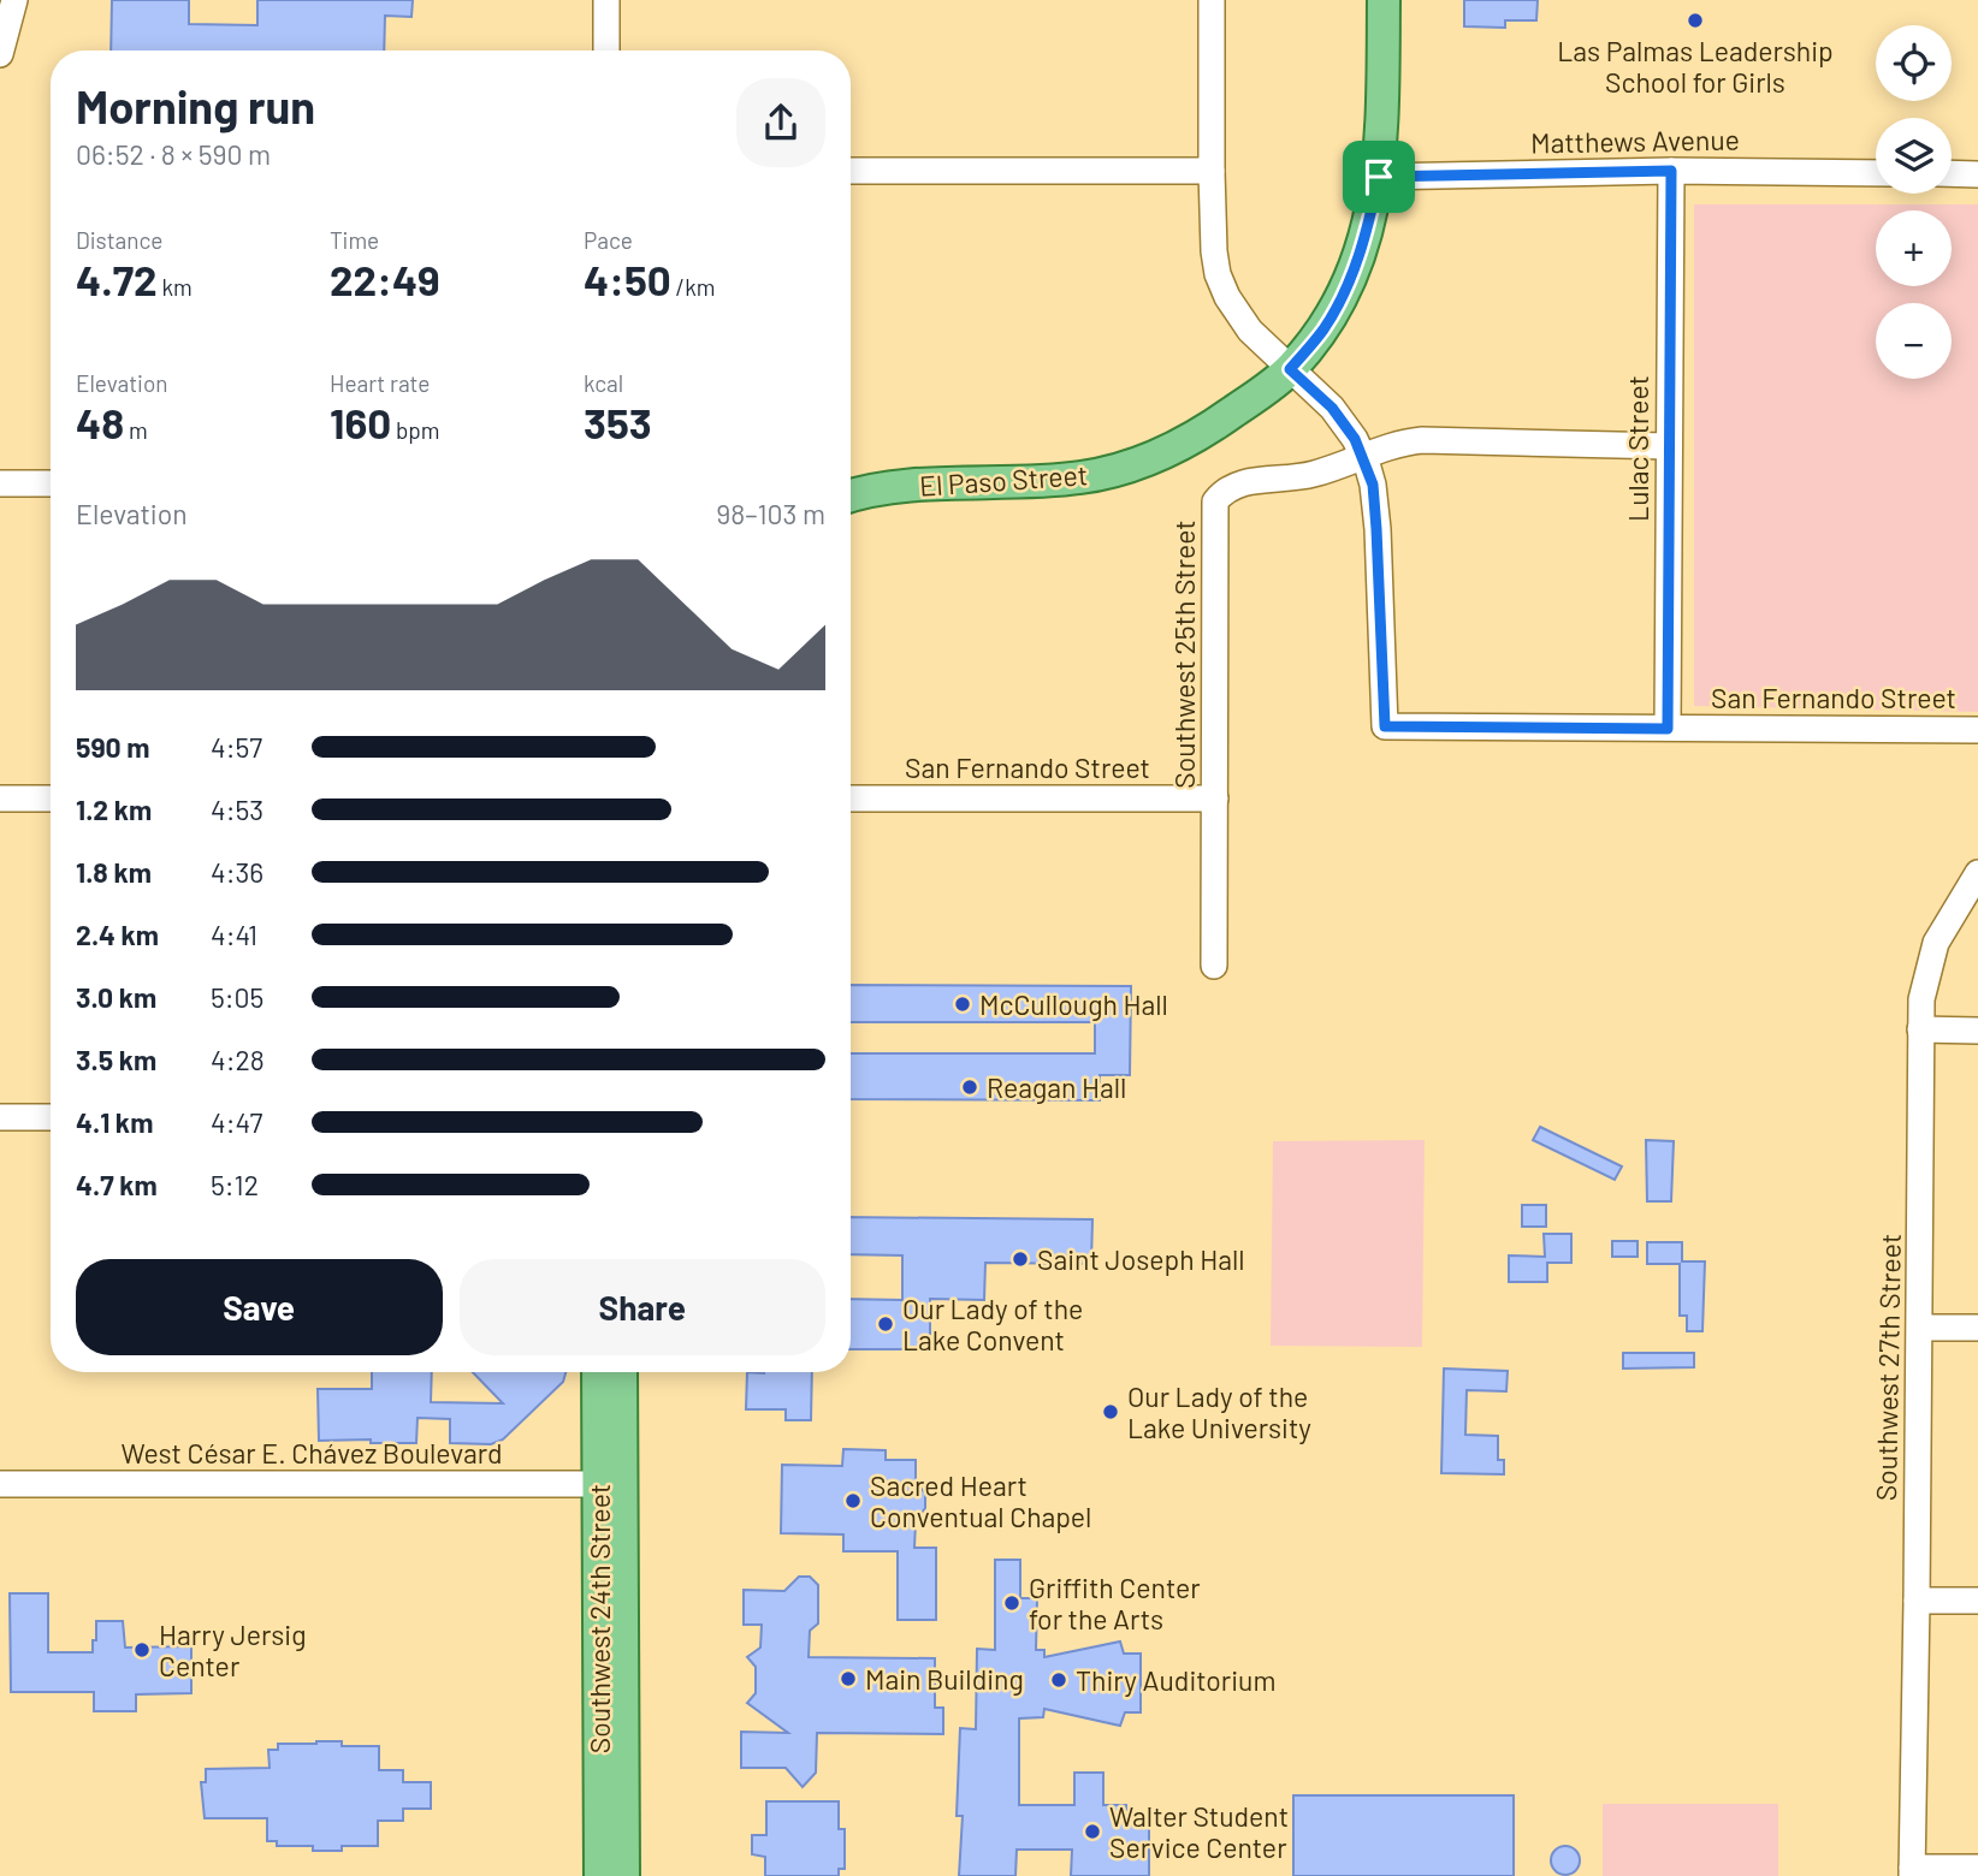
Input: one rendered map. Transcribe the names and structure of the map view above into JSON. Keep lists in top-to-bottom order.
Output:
{
  "streets": {
    "main road": ["El Paso Street", "Southwest 24th Street"],
    "street": [
      "Matthews Avenue",
      "Lulac Street",
      "Southwest 25th Street",
      "San Fernando Street",
      "Southwest 27th Street",
      "West César E. Chávez Boulevard"
    ]
  },
  "crossings": [
    ["Matthews Avenue", "Lulac Street"],
    ["Matthews Avenue", "El Paso Street"],
    ["Lulac Street", "San Fernando Street"],
    ["Southwest 25th Street", "San Fernando Street"],
    ["West César E. Chávez Boulevard", "Southwest 24th Street"]
  ],
  "places": [
    "Las Palmas Leadership School for Girls",
    "McCullough Hall",
    "Reagan Hall",
    "Saint Joseph Hall",
    "Our Lady of the Lake Convent",
    "Our Lady of the Lake University",
    "Sacred Heart Conventual Chapel",
    "Griffith Center for the Arts",
    "Harry Jersig Center",
    "Main Building",
    "Thiry Auditorium",
    "Walter Student Service Center"
  ],
  "page": {
    "map_buttons": ["+", "−"],
    "heading": ["Morning run", "06:52 · 8 × 590 m"],
    "stats": [
      ["Distance", "4.72 km"],
      ["Time", "22:49"],
      ["Pace", "4:50 /km"],
      ["Elevation", "48 m"],
      ["Heart rate", "160 bpm"],
      ["kcal", "353"]
    ],
    "chart": ["Elevation", "98–103 m"],
    "list": [
      {
        "name": "590 m",
        "note": "4:57"
      },
      {
        "name": "1.2 km",
        "note": "4:53"
      },
      {
        "name": "1.8 km",
        "note": "4:36"
      },
      {
        "name": "2.4 km",
        "note": "4:41"
      },
      {
        "name": "3.0 km",
        "note": "5:05"
      },
      {
        "name": "3.5 km",
        "note": "4:28"
      },
      {
        "name": "4.1 km",
        "note": "4:47"
      },
      {
        "name": "4.7 km",
        "note": "5:12"
      }
    ],
    "buttons": ["Save", "Share"]
  }
}
